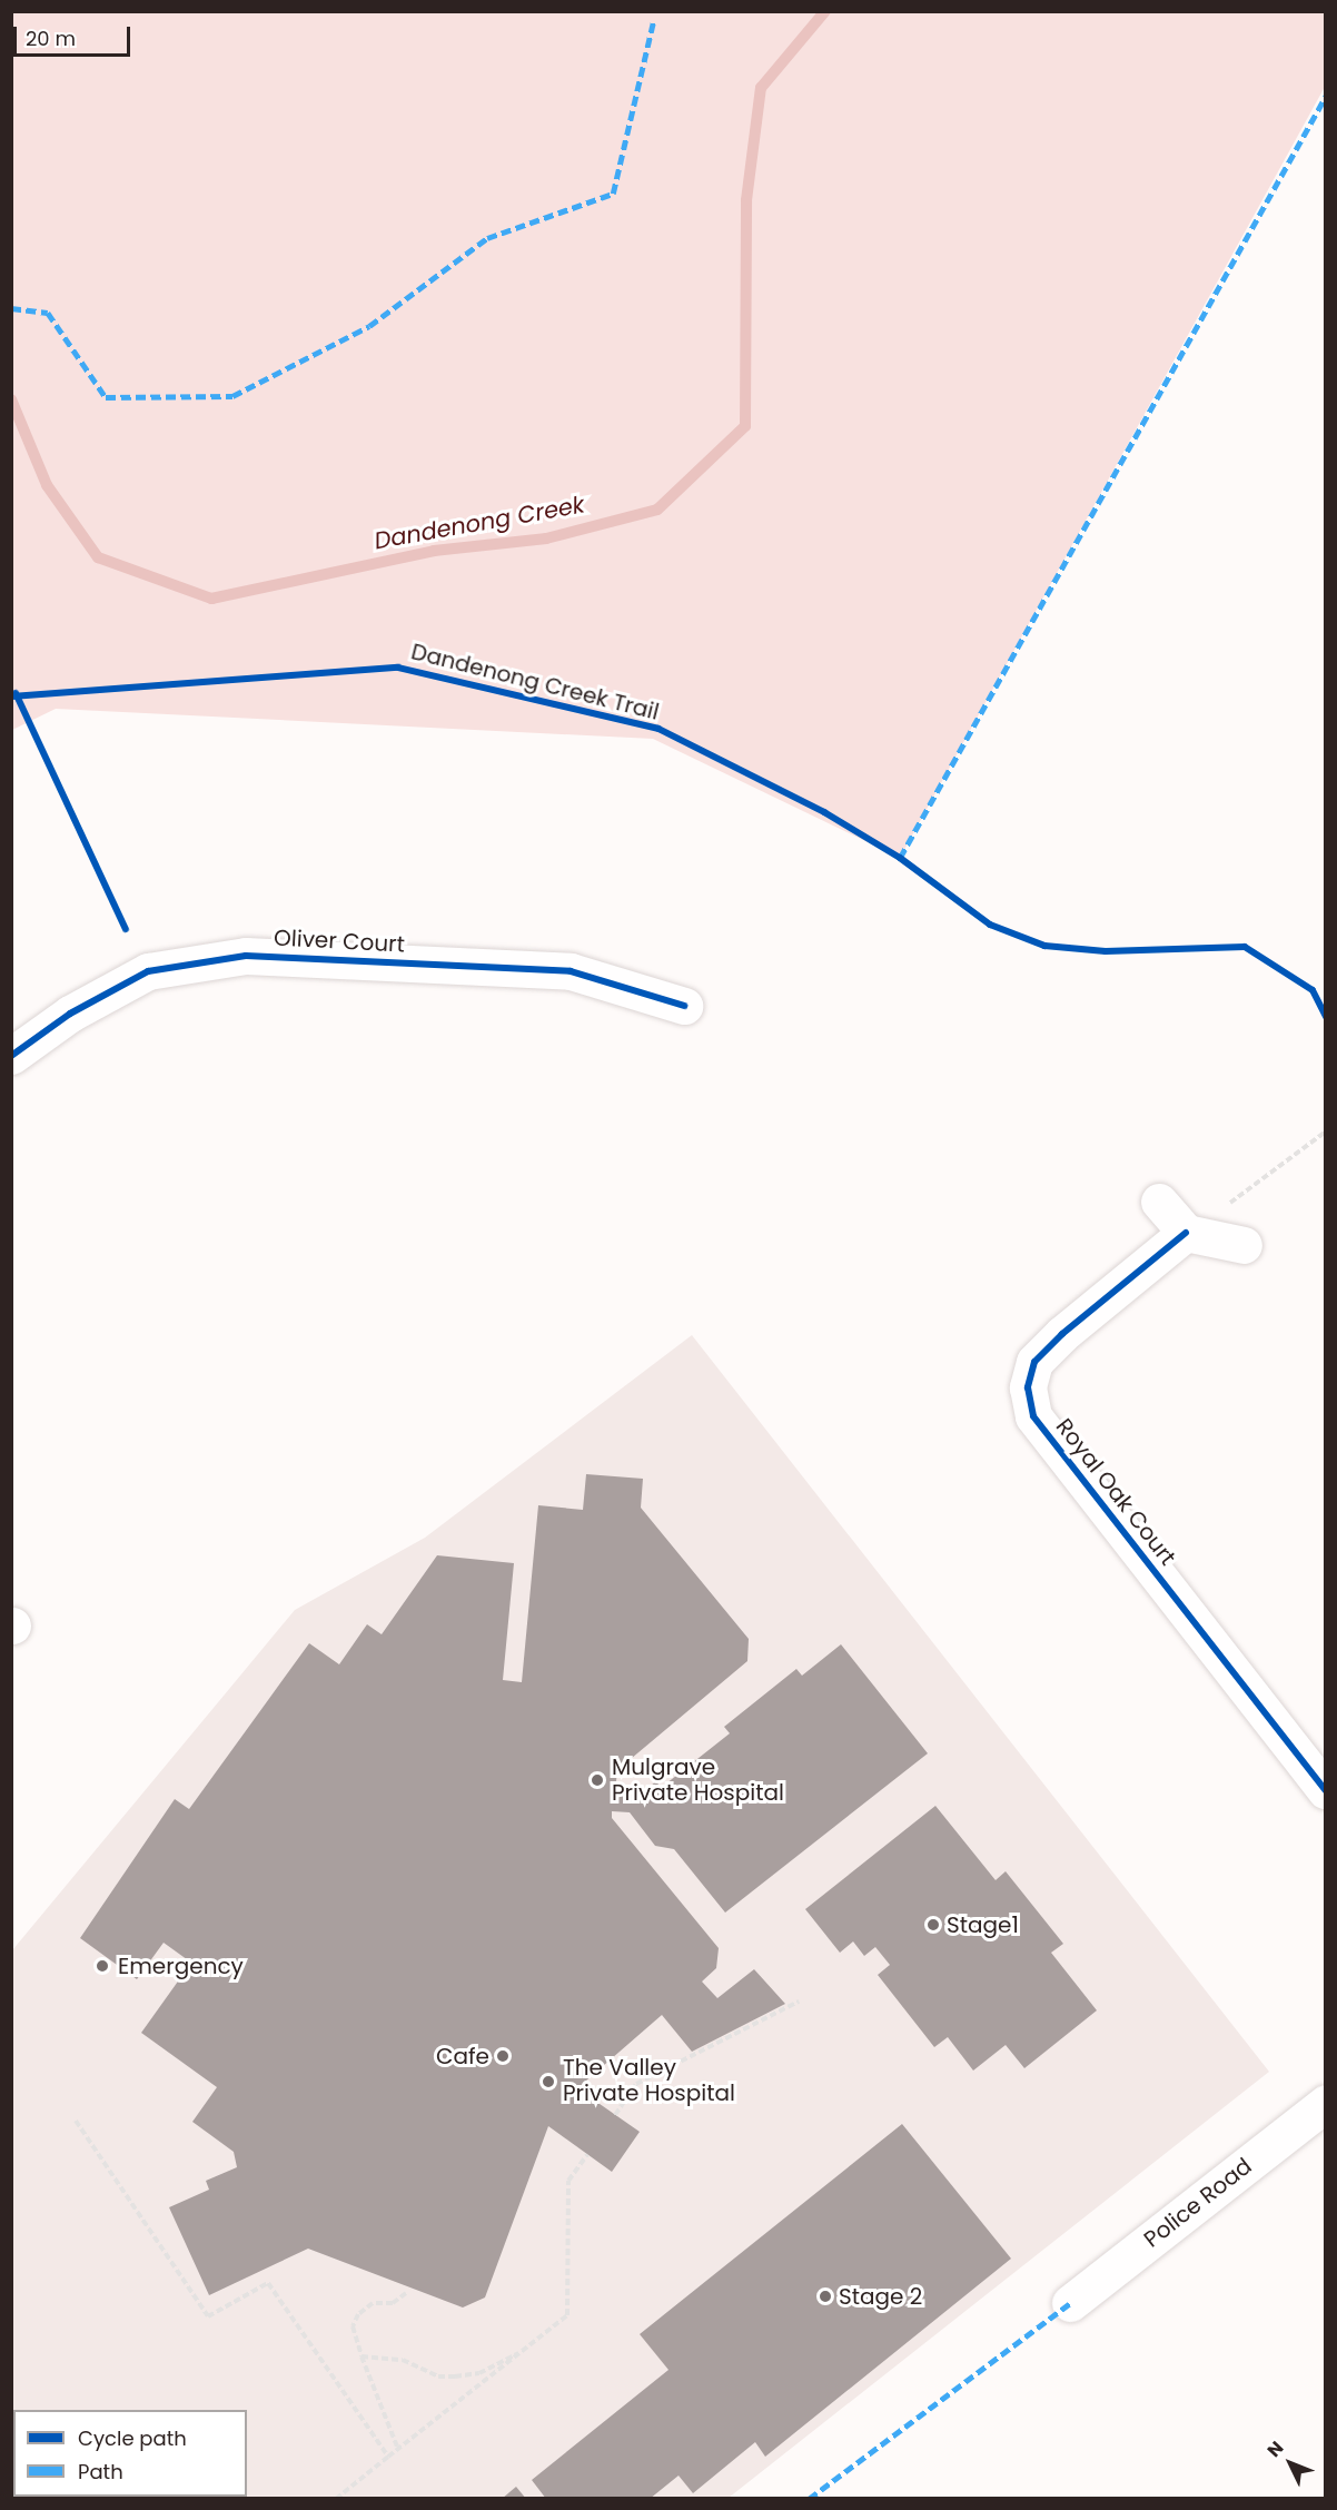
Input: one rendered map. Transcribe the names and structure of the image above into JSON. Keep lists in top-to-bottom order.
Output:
{
  "streets": {
    "street": ["Oliver Court", "Royal Oak Court", "Police Road"],
    "cycle path": ["Dandenong Creek Trail"]
  },
  "water": ["Dandenong Creek"],
  "places": [
    "Mulgrave Private Hospital",
    "Stage1",
    "Emergency",
    "Cafe",
    "The Valley Private Hospital",
    "Stage 2"
  ],
  "legend": ["Cycle path", "Path"],
  "scale_bar": "20 m",
  "north": "top left"
}
